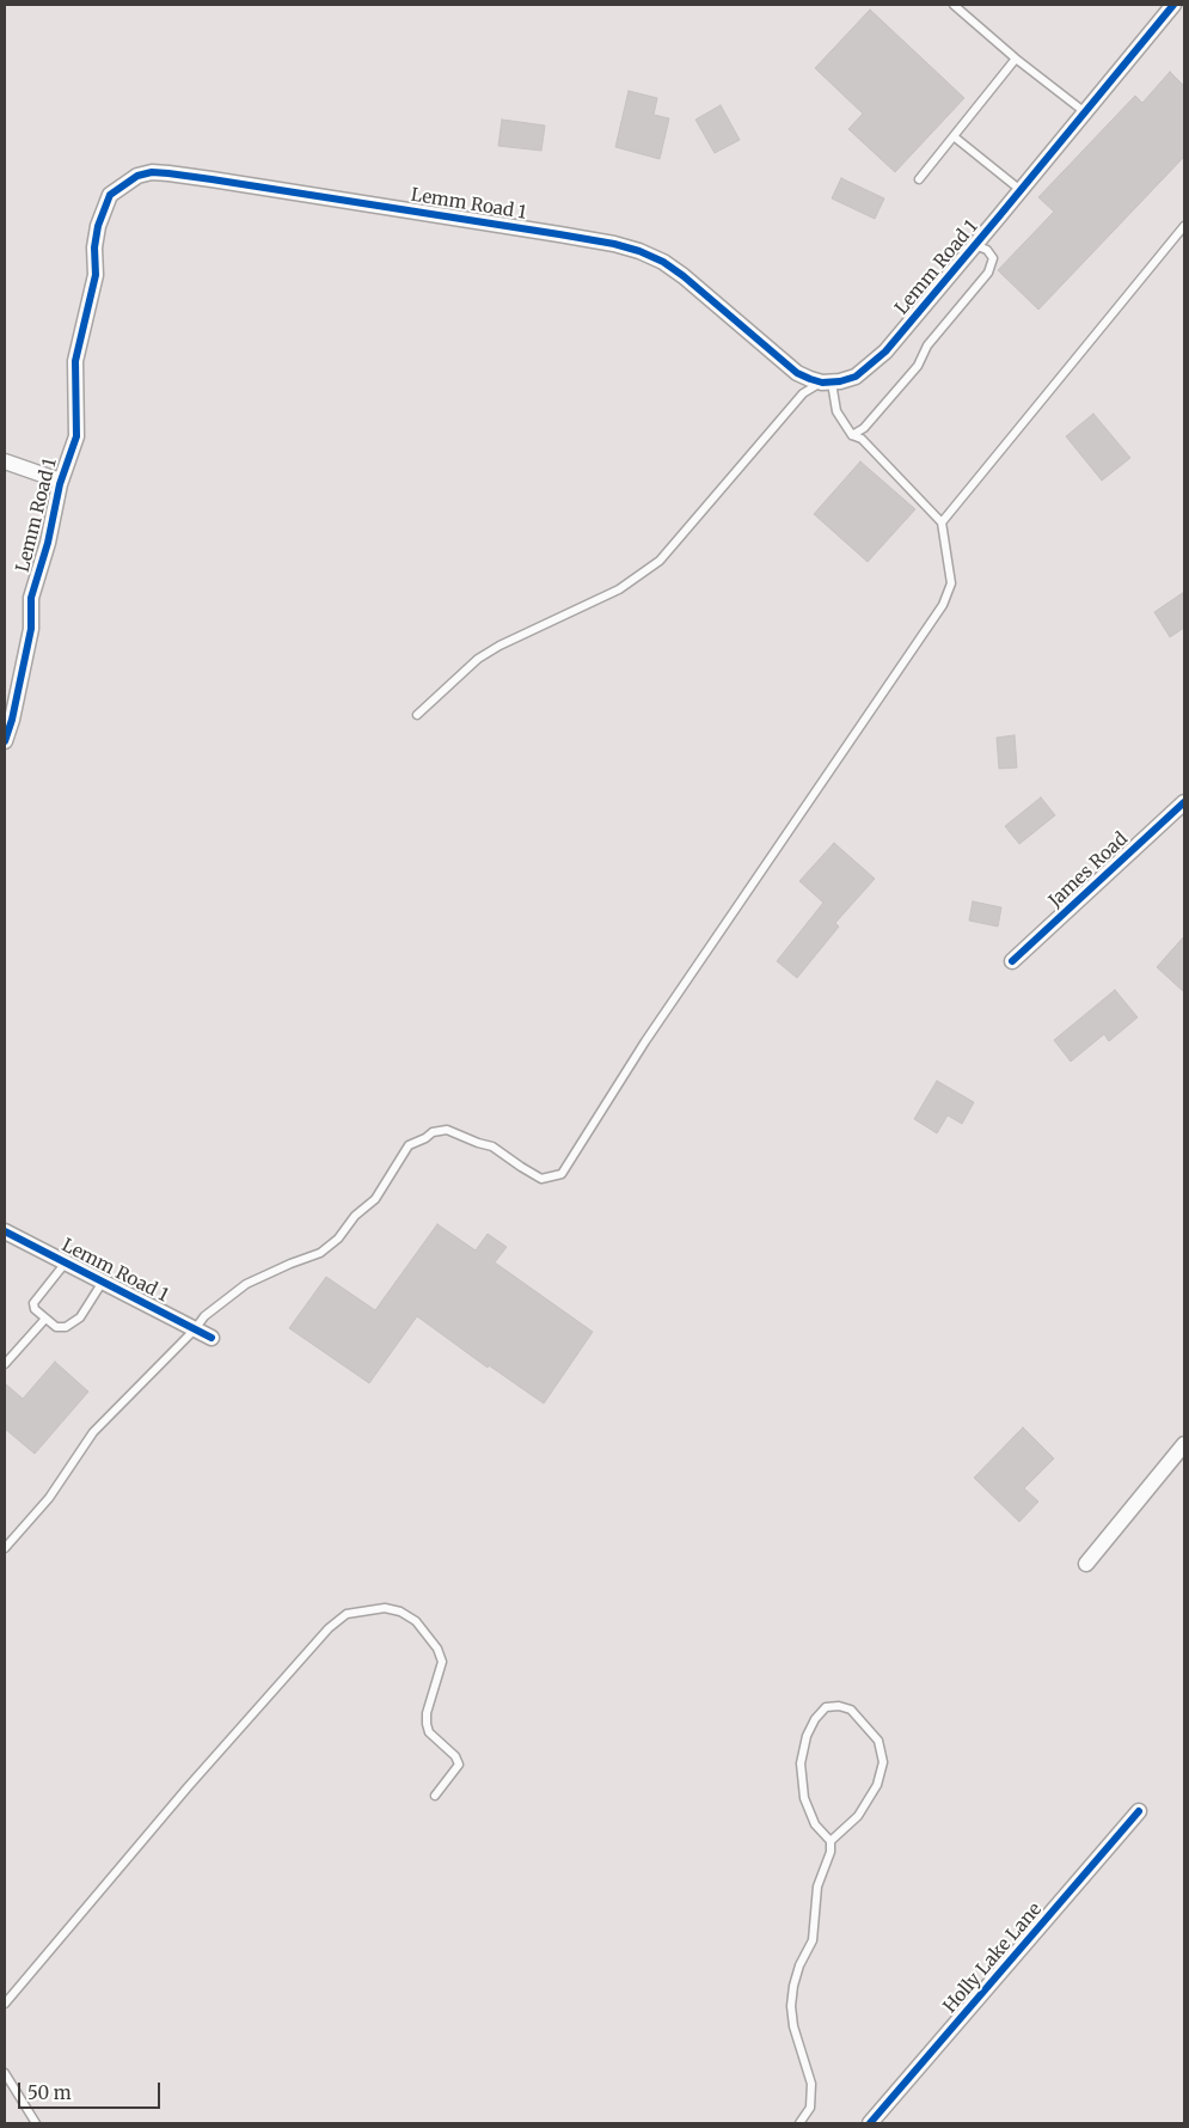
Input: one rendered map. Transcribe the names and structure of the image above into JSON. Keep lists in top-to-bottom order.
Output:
{
  "streets": {
    "street": ["Lemm Road 1", "James Road", "Holly Lake Lane"]
  },
  "scale_bar": "50 m"
}
